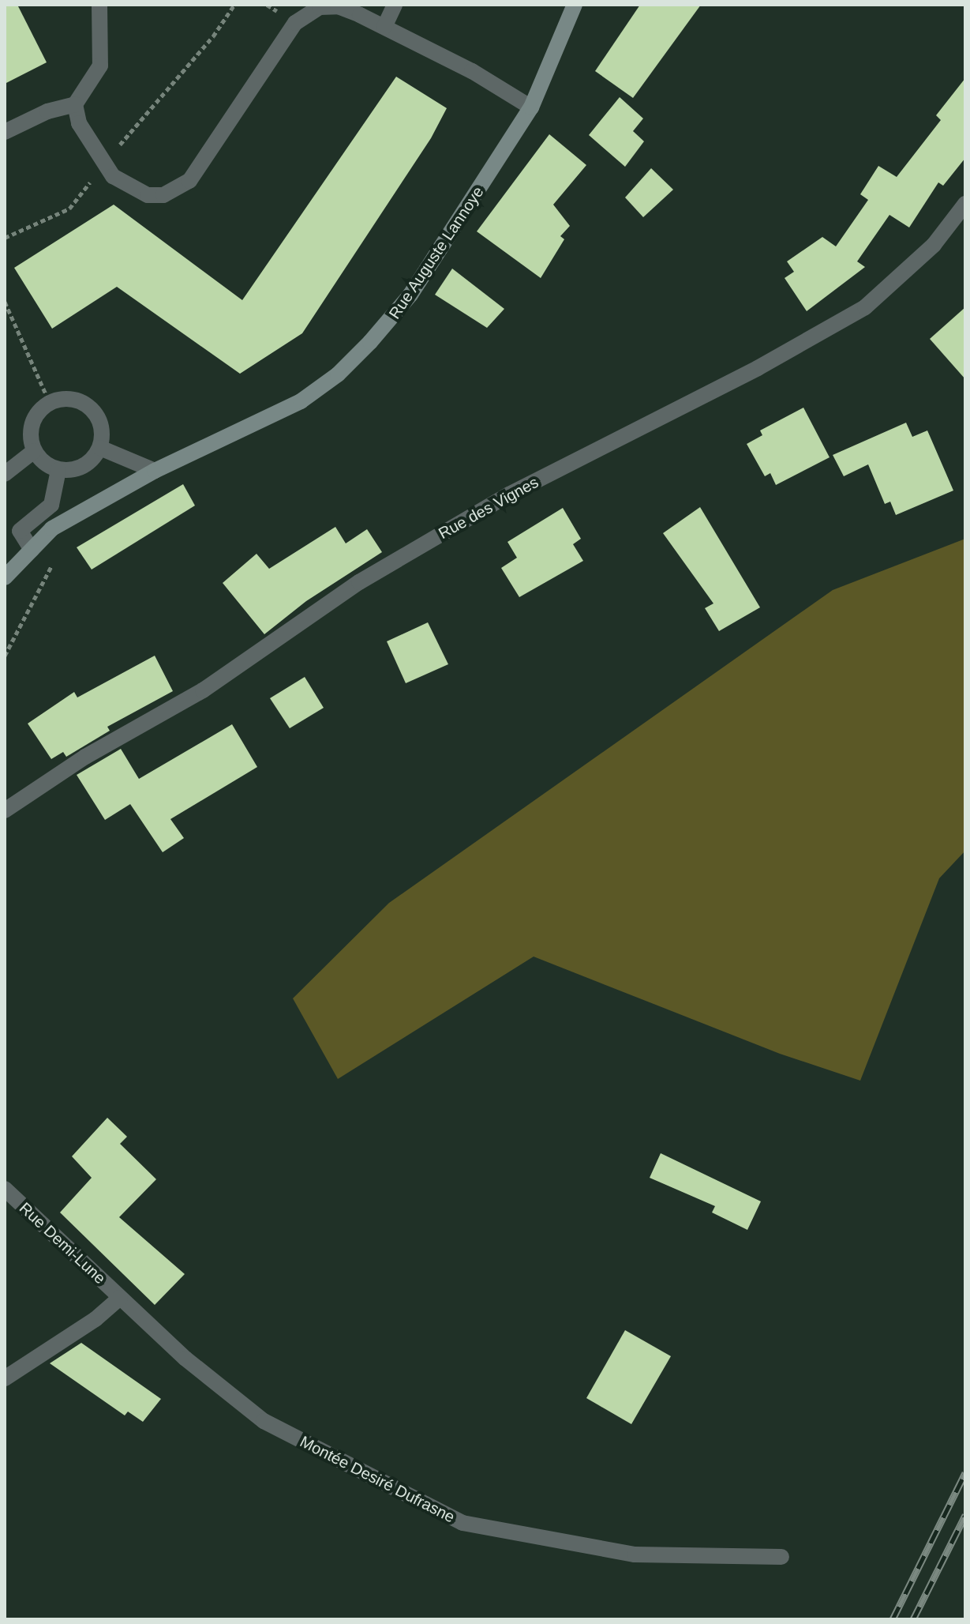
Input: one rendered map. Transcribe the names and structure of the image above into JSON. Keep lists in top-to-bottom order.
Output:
{
  "streets": {
    "street": [
      "Rue Auguste Lannoye",
      "Rue des Vignes",
      "Rue Demi-Lune",
      "Montée Desiré Dufrasne"
    ]
  },
  "crossings": [
    ["Rue Demi-Lune", "Montée Desiré Dufrasne"]
  ]
}
